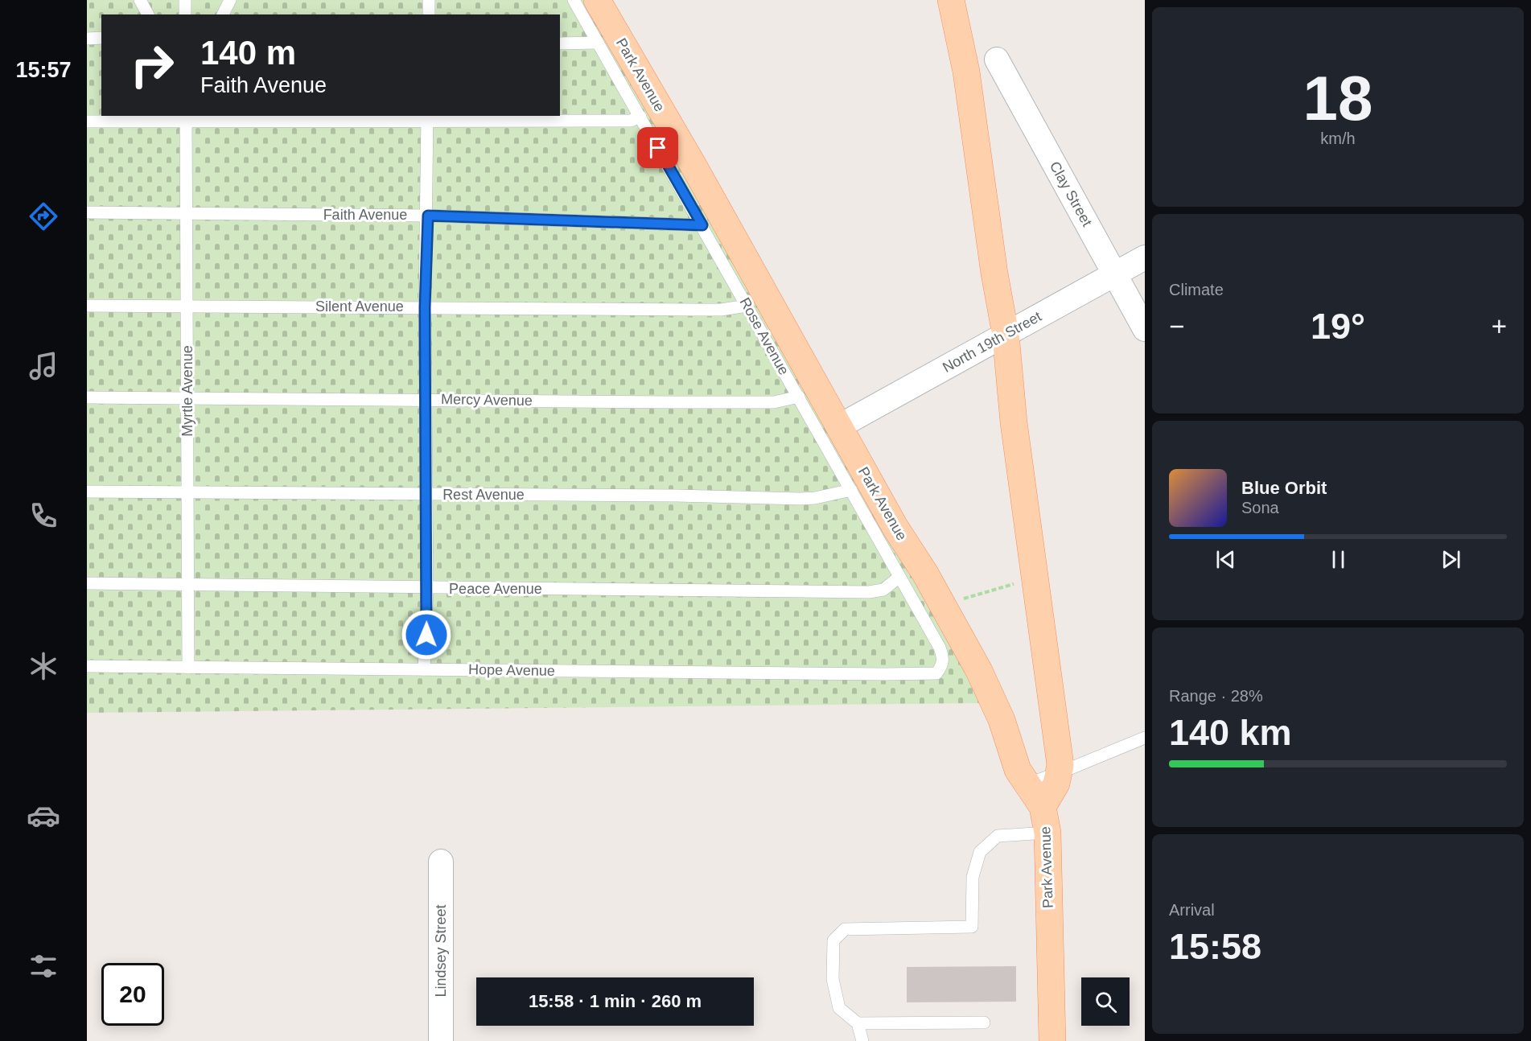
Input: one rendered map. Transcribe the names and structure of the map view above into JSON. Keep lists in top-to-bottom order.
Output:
{
  "streets": {
    "main road": ["Park Avenue"],
    "street": ["Clay Street", "North 19th Street", "Lindsey Street"],
    "lane": [
      "Faith Avenue",
      "Silent Avenue",
      "Rose Avenue",
      "Myrtle Avenue",
      "Mercy Avenue",
      "Rest Avenue",
      "Peace Avenue",
      "Hope Avenue"
    ]
  },
  "crossings": [
    ["Park Avenue", "North 19th Street"],
    ["Clay Street", "North 19th Street"],
    ["Faith Avenue", "Rose Avenue"],
    ["Faith Avenue", "Myrtle Avenue"],
    ["Silent Avenue", "Rose Avenue"],
    ["Silent Avenue", "Myrtle Avenue"],
    ["Rose Avenue", "Mercy Avenue"],
    ["Rose Avenue", "Rest Avenue"],
    ["Rose Avenue", "Peace Avenue"],
    ["Rose Avenue", "Hope Avenue"],
    ["Myrtle Avenue", "Mercy Avenue"],
    ["Myrtle Avenue", "Rest Avenue"],
    ["Myrtle Avenue", "Peace Avenue"],
    ["Myrtle Avenue", "Hope Avenue"]
  ],
  "page": {
    "tabs": "15:57",
    "tile": [
      ["18", "km/h"],
      "Climate",
      ["Range · 28%", "140 km"],
      ["Arrival", "15:58"]
    ],
    "turn": ["140 m", "Faith Avenue"],
    "heat": ["−", "19°", "+"],
    "song": ["Blue Orbit", "Sona"],
    "limit": "20",
    "trip": "15:58 · 1 min · 260 m"
  }
}
